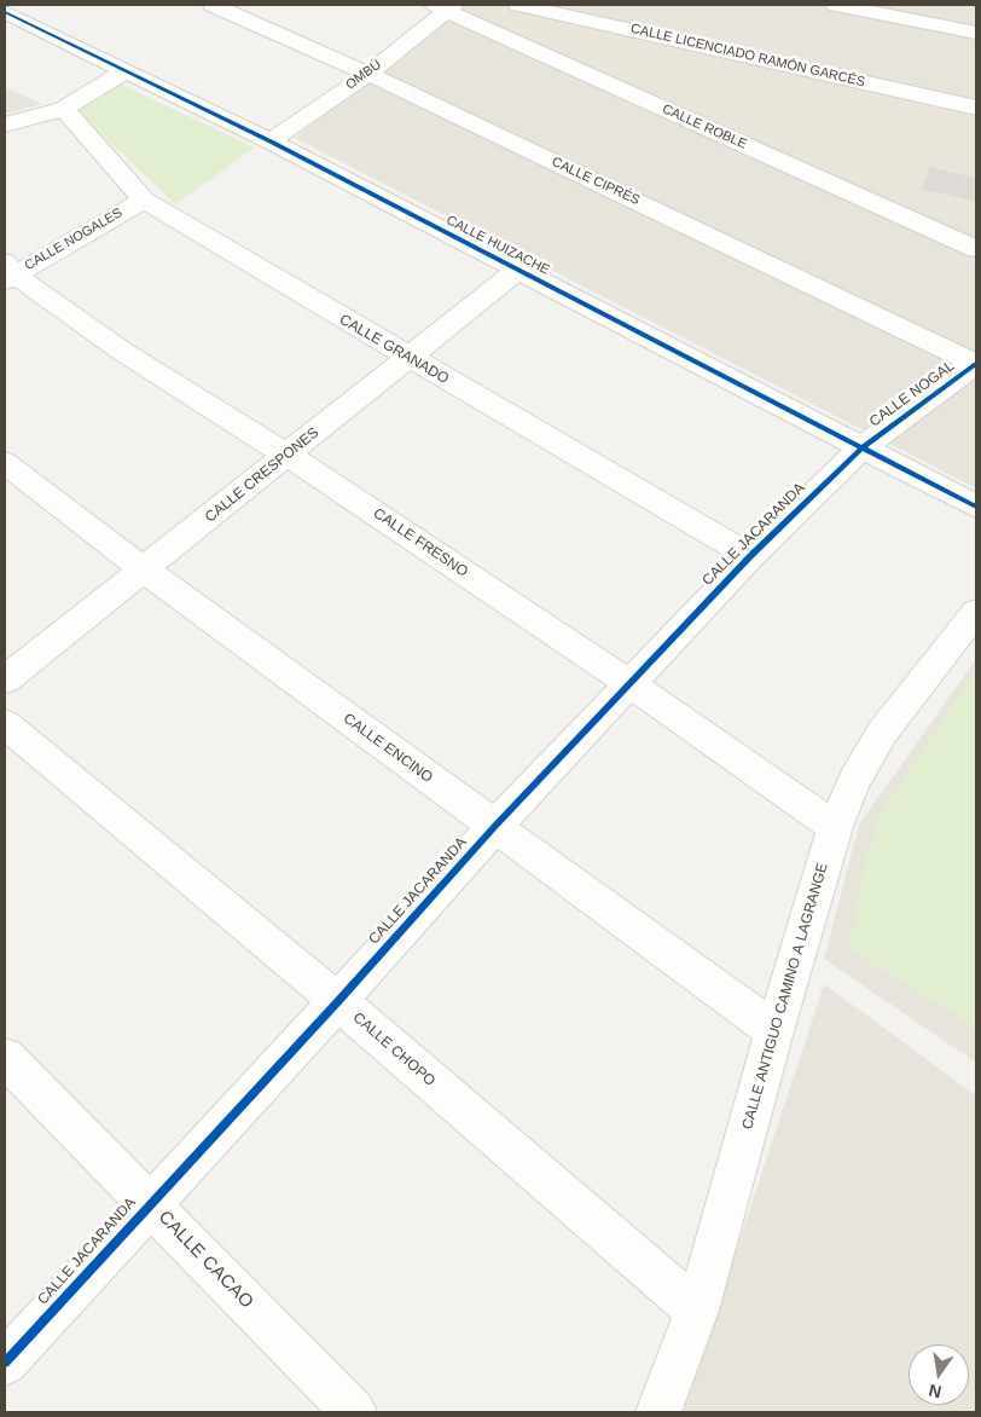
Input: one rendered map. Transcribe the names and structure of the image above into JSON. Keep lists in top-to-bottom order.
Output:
{
  "streets": {
    "street": [
      "CALLE LICENCIADO RAMÓN GARCÉS",
      "OMBÚ",
      "CALLE ROBLE",
      "CALLE CIPRÉS",
      "CALLE NOGALES",
      "CALLE HUIZACHE",
      "CALLE GRANADO",
      "CALLE NOGAL",
      "CALLE CRESPONES",
      "CALLE JACARANDA",
      "CALLE FRESNO",
      "CALLE ENCINO",
      "CALLE ANTIGUO CAMINO A LAGRANGE",
      "CALLE CHOPO",
      "CALLE CACAO"
    ]
  },
  "crossings": [
    ["OMBÚ", "CALLE ROBLE"],
    ["OMBÚ", "CALLE CIPRÉS"],
    ["OMBÚ", "CALLE HUIZACHE"],
    ["CALLE CIPRÉS", "CALLE NOGAL"],
    ["CALLE NOGALES", "CALLE GRANADO"],
    ["CALLE NOGALES", "CALLE FRESNO"],
    ["CALLE HUIZACHE", "CALLE NOGAL"],
    ["CALLE HUIZACHE", "CALLE CRESPONES"],
    ["CALLE HUIZACHE", "CALLE JACARANDA"],
    ["CALLE GRANADO", "CALLE CRESPONES"],
    ["CALLE GRANADO", "CALLE JACARANDA"],
    ["CALLE NOGAL", "CALLE JACARANDA"],
    ["CALLE CRESPONES", "CALLE FRESNO"],
    ["CALLE CRESPONES", "CALLE ENCINO"],
    ["CALLE JACARANDA", "CALLE FRESNO"],
    ["CALLE JACARANDA", "CALLE ENCINO"],
    ["CALLE JACARANDA", "CALLE CHOPO"],
    ["CALLE JACARANDA", "CALLE CACAO"],
    ["CALLE FRESNO", "CALLE ANTIGUO CAMINO A LAGRANGE"],
    ["CALLE ENCINO", "CALLE ANTIGUO CAMINO A LAGRANGE"],
    ["CALLE ANTIGUO CAMINO A LAGRANGE", "CALLE CHOPO"]
  ],
  "north": "bottom"
}
